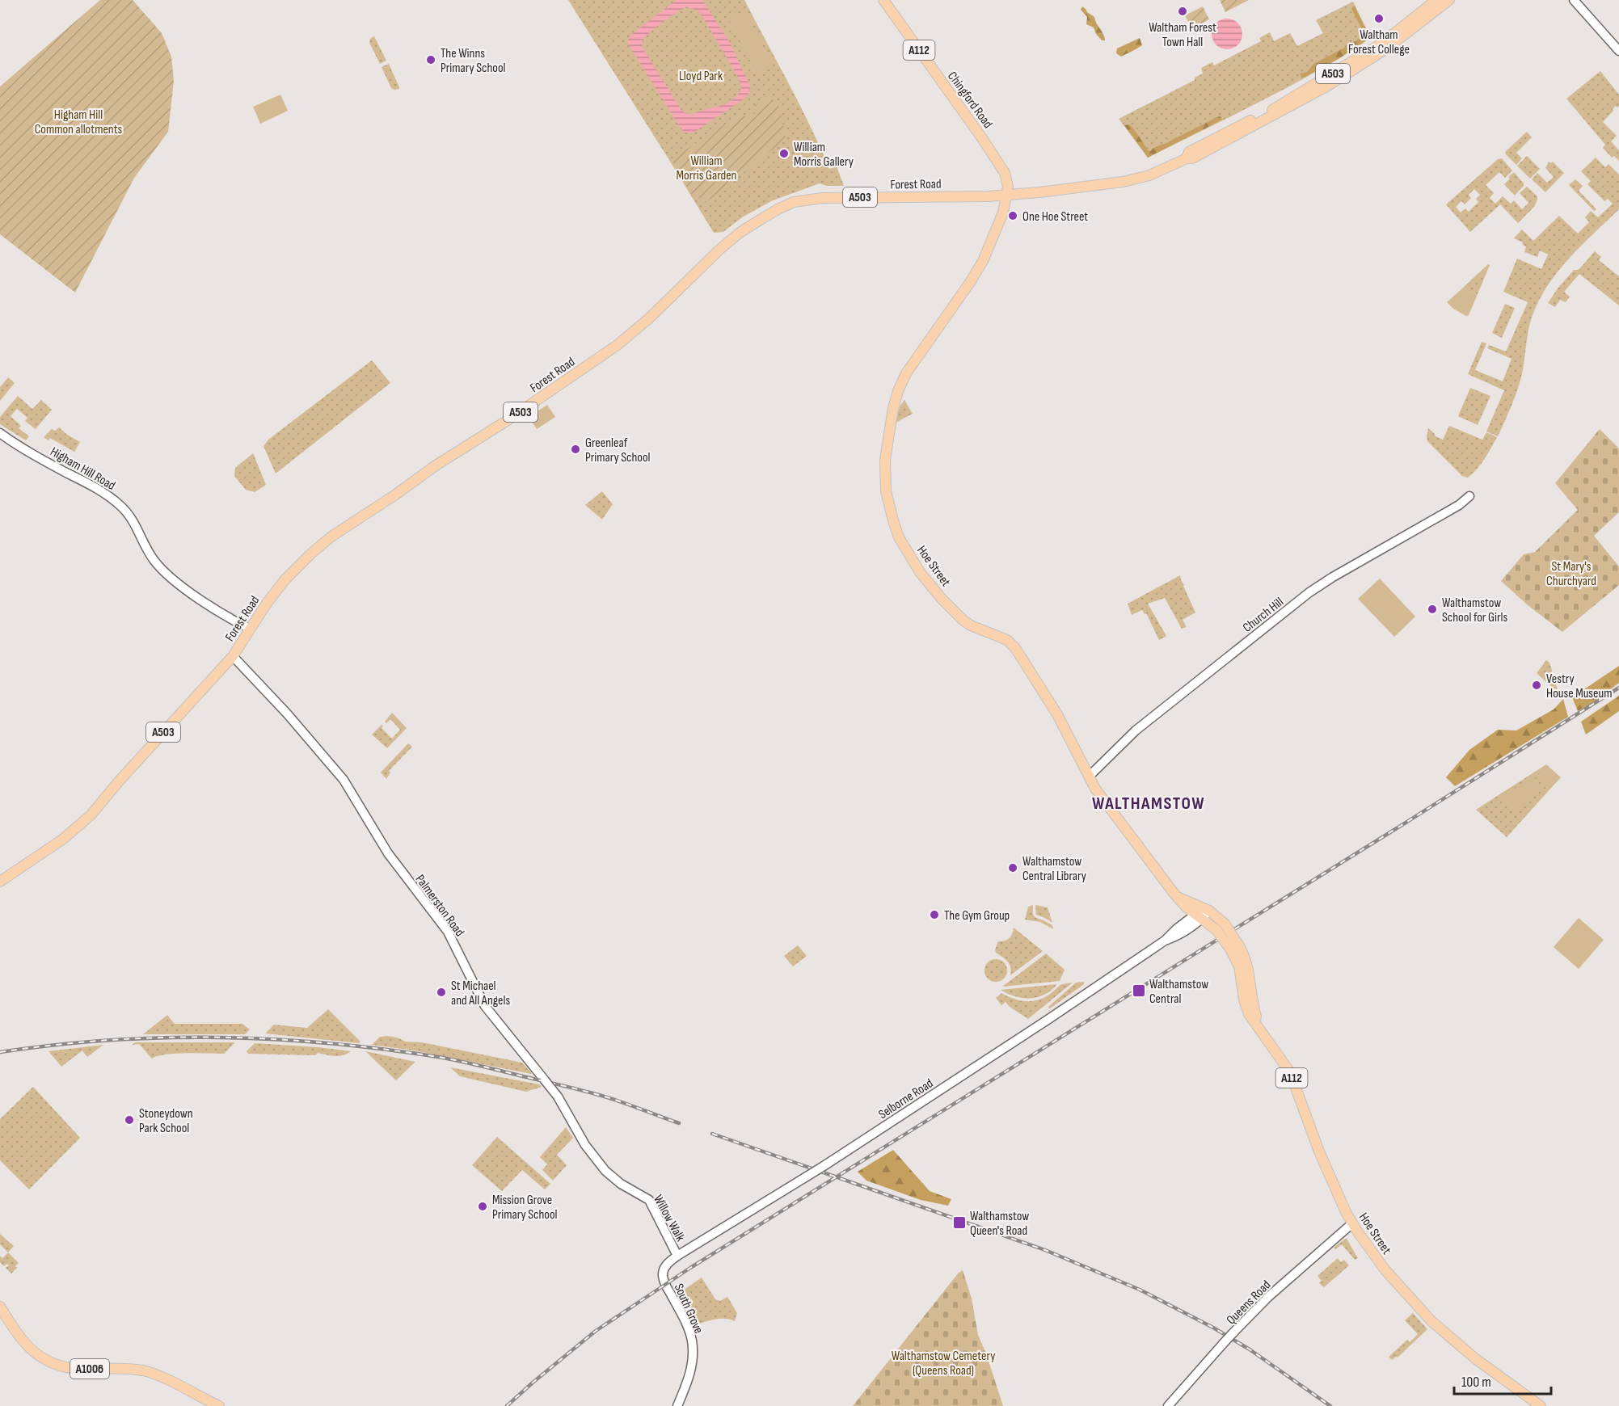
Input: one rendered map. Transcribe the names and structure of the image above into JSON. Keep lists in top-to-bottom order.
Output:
{
  "streets": {
    "main road": [
      "A112",
      "A503",
      "Chingford Road",
      "Forest Road",
      "Hoe Street",
      "A1006"
    ],
    "street": [
      "Higham Hill Road",
      "Church Hill",
      "Palmerston Road",
      "Selborne Road",
      "Willow Walk",
      "Queens Road",
      "South Grove"
    ]
  },
  "crossings": [
    ["Chingford Road", "Forest Road"],
    ["Chingford Road", "Hoe Street"],
    ["Forest Road", "Higham Hill Road"],
    ["Forest Road", "Hoe Street"],
    ["Forest Road", "Palmerston Road"],
    ["Hoe Street", "Church Hill"],
    ["Hoe Street", "Selborne Road"],
    ["Hoe Street", "Queens Road"],
    ["Palmerston Road", "Willow Walk"],
    ["Selborne Road", "Willow Walk"],
    ["Selborne Road", "South Grove"]
  ],
  "districts": ["WALTHAMSTOW"],
  "parks": [
    "Lloyd Park",
    "Higham Hill Common allotments",
    "William Morris Garden",
    "St Mary's Churchyard",
    "Walthamstow Cemetery (Queens Road)"
  ],
  "places": {
    "other": [
      "Waltham Forest Town Hall",
      "Waltham Forest College",
      "The Winns Primary School",
      "William Morris Gallery",
      "One Hoe Street",
      "Greenleaf Primary School",
      "Walthamstow School for Girls",
      "Vestry House Museum",
      "Walthamstow Central Library",
      "The Gym Group",
      "St Michael and All Angels",
      "Stoneydown Park School",
      "Mission Grove Primary School"
    ],
    "transit": ["Walthamstow Central", "Walthamstow Queen's Road"]
  },
  "scale_bar": "100 m"
}
